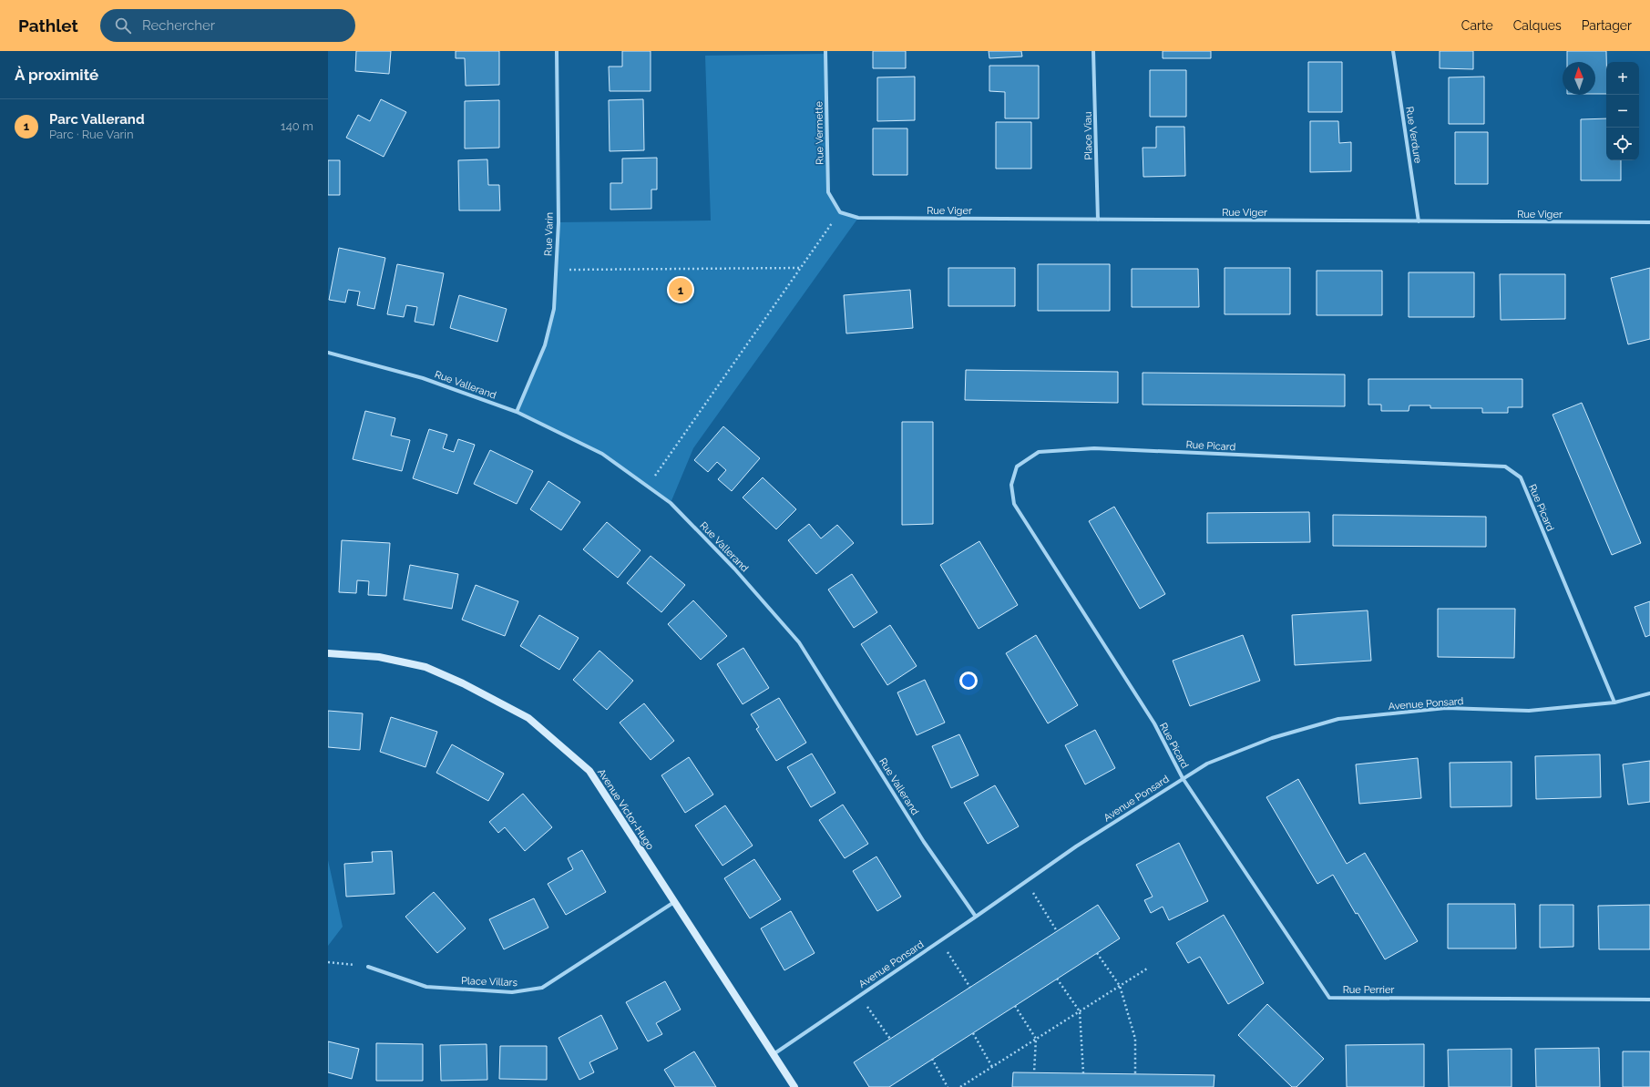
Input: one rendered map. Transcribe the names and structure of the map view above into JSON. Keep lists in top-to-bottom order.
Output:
{
  "streets": {
    "street": [
      "Rue Vermette",
      "Rue Verdure",
      "Place Viau",
      "Rue Viger",
      "Rue Varin",
      "Rue Vallerand",
      "Rue Picard",
      "Avenue Ponsard",
      "Avenue Victor-Hugo",
      "Place Villars",
      "Rue Perrier"
    ]
  },
  "crossings": [
    ["Rue Vermette", "Rue Viger"],
    ["Rue Verdure", "Rue Viger"],
    ["Place Viau", "Rue Viger"],
    ["Rue Varin", "Rue Vallerand"],
    ["Rue Vallerand", "Avenue Ponsard"],
    ["Rue Picard", "Avenue Ponsard"],
    ["Rue Picard", "Rue Perrier"],
    ["Avenue Ponsard", "Avenue Victor-Hugo"],
    ["Avenue Ponsard", "Rue Perrier"],
    ["Avenue Victor-Hugo", "Place Villars"]
  ],
  "north": "top",
  "page": {
    "header": "Pathlet",
    "search": "Rechercher",
    "nav": ["Carte", "Calques", "Partager"],
    "heading": "À proximité",
    "map_buttons": ["+", "−"],
    "list": [
      {
        "mark": "1",
        "name": "Parc Vallerand",
        "note": "Parc · Rue Varin",
        "value": "140 m"
      }
    ],
    "pins": "1"
  }
}
